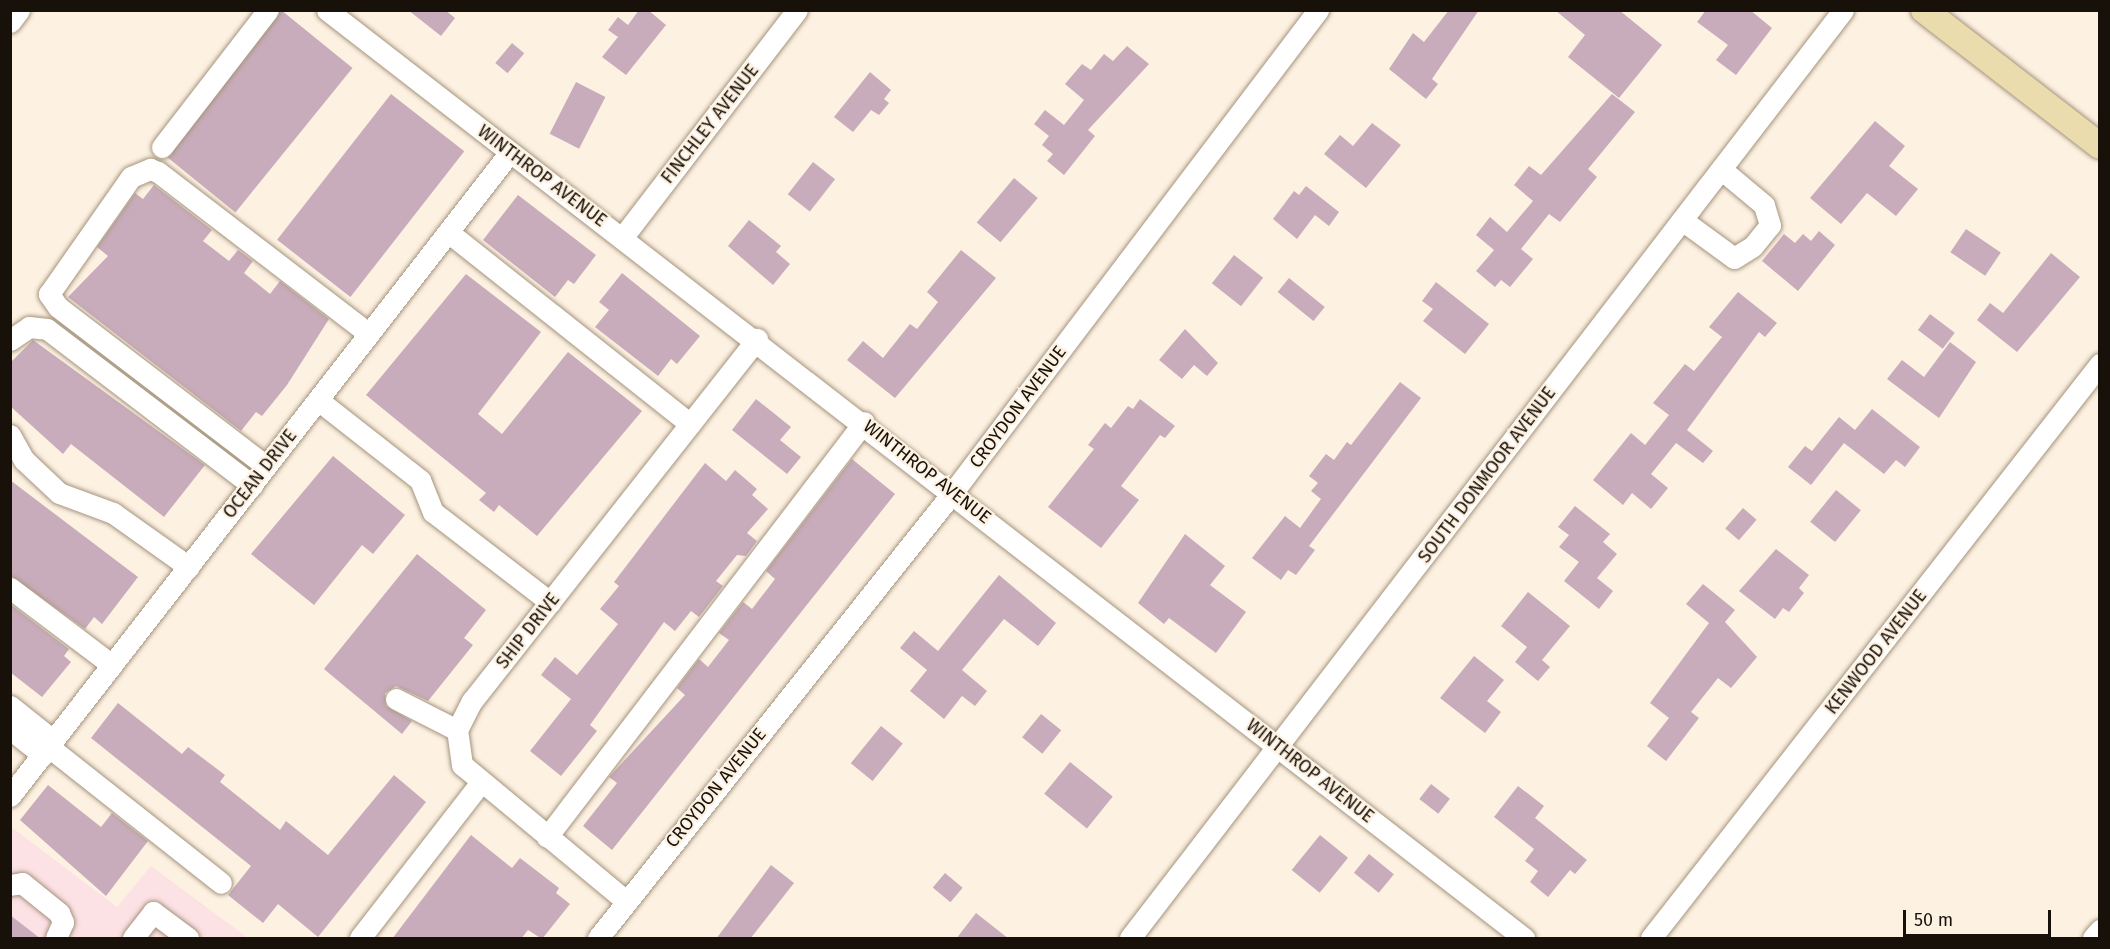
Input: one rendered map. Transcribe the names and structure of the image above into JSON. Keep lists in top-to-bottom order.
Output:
{
  "streets": {
    "street": [
      "FINCHLEY AVENUE",
      "WINTHROP AVENUE",
      "CROYDON AVENUE",
      "OCEAN DRIVE",
      "SOUTH DONMOOR AVENUE",
      "SHIP DRIVE",
      "KENWOOD AVENUE"
    ]
  },
  "crossings": [
    ["FINCHLEY AVENUE", "WINTHROP AVENUE"],
    ["WINTHROP AVENUE", "CROYDON AVENUE"],
    ["WINTHROP AVENUE", "OCEAN DRIVE"],
    ["WINTHROP AVENUE", "SOUTH DONMOOR AVENUE"],
    ["WINTHROP AVENUE", "SHIP DRIVE"]
  ],
  "scale_bar": "50 m"
}
